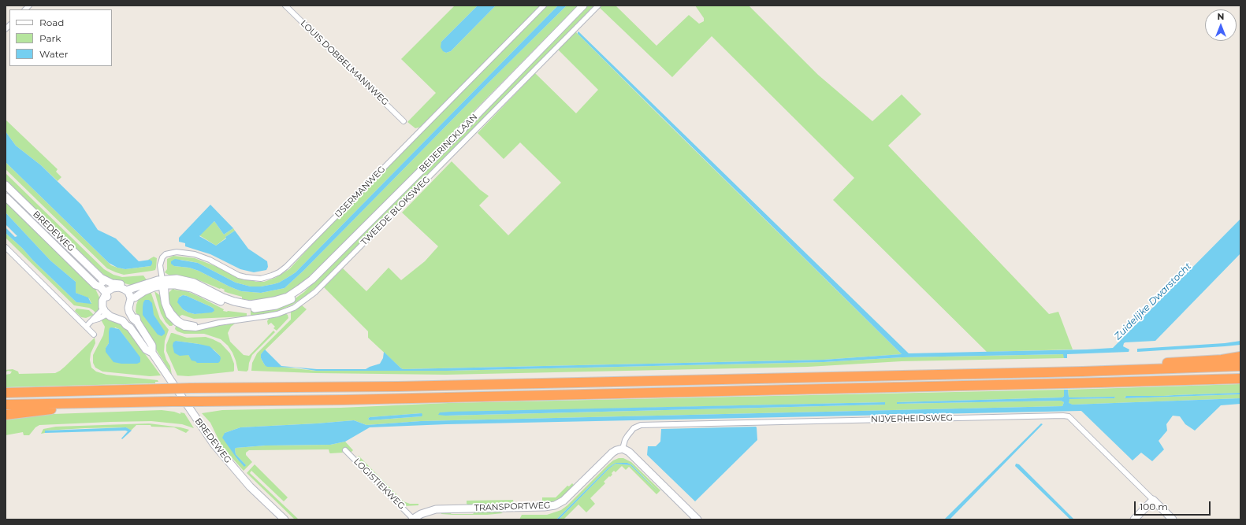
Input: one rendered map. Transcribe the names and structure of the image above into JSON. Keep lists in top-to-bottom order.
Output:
{
  "streets": {
    "main road": [
      "BEIJERINCKLAAN",
      "BREDEWEG",
      "NIJVERHEIDSWEG",
      "TRANSPORTWEG"
    ],
    "street": [
      "LOUIS DOBBELMANNWEG",
      "IJSERMANWEG",
      "TWEEDE BLOKSWEG",
      "LOGISTIEKWEG"
    ]
  },
  "crossings": [
    ["BEIJERINCKLAAN", "IJSERMANWEG"],
    ["BEIJERINCKLAAN", "TWEEDE BLOKSWEG"],
    ["BEIJERINCKLAAN", "BREDEWEG"],
    ["IJSERMANWEG", "TWEEDE BLOKSWEG"],
    ["NIJVERHEIDSWEG", "TRANSPORTWEG"],
    ["LOGISTIEKWEG", "TRANSPORTWEG"]
  ],
  "water": ["Zuidelijke Dwarstocht"],
  "legend": ["Road", "Park", "Water"],
  "scale_bar": "100 m",
  "north": "top"
}
